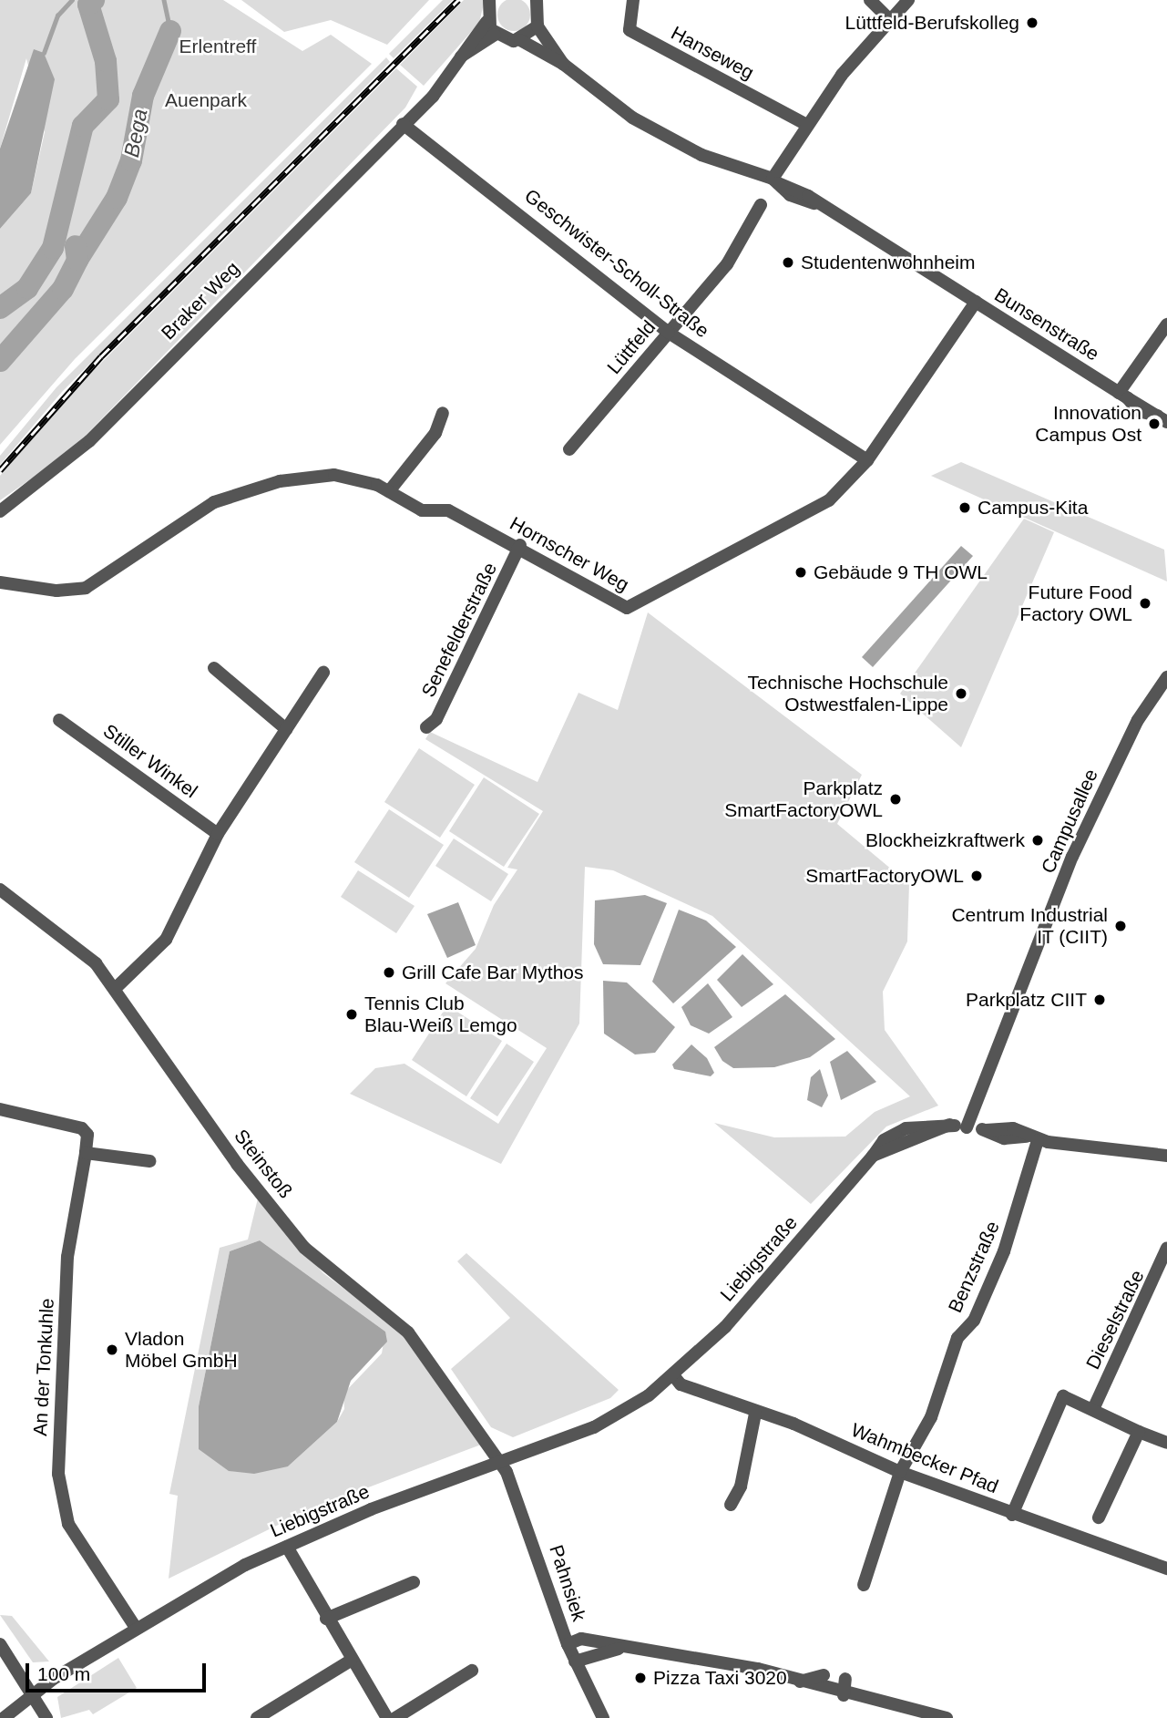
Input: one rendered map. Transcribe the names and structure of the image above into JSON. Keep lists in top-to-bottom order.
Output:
{
  "streets": {
    "street": [
      "Hanseweg",
      "Geschwister-Scholl-Straße",
      "Braker Weg",
      "Bunsenstraße",
      "Lüttfeld",
      "Hornscher Weg",
      "Senefelderstraße",
      "Stiller Winkel",
      "Campusallee",
      "Steinstoß",
      "Liebigstraße",
      "Benzstraße",
      "Dieselstraße",
      "An der Tonkuhle",
      "Wahmbecker Pfad",
      "Pahnsiek"
    ]
  },
  "crossings": [
    ["Geschwister-Scholl-Straße", "Braker Weg"],
    ["Geschwister-Scholl-Straße", "Lüttfeld"],
    ["Geschwister-Scholl-Straße", "Hornscher Weg"],
    ["Bunsenstraße", "Hornscher Weg"],
    ["Hornscher Weg", "Senefelderstraße"],
    ["Campusallee", "Liebigstraße"],
    ["Steinstoß", "Liebigstraße"],
    ["Steinstoß", "Pahnsiek"],
    ["Liebigstraße", "Benzstraße"],
    ["Liebigstraße", "An der Tonkuhle"],
    ["Liebigstraße", "Wahmbecker Pfad"],
    ["Liebigstraße", "Pahnsiek"],
    ["Benzstraße", "Wahmbecker Pfad"]
  ],
  "water": ["Bega"],
  "parks": ["Erlentreff", "Auenpark"],
  "places": [
    "Lüttfeld-Berufskolleg",
    "Studentenwohnheim",
    "Innovation Campus Ost",
    "Campus-Kita",
    "Gebäude 9 TH OWL",
    "Future Food Factory OWL",
    "Technische Hochschule Ostwestfalen-Lippe",
    "Parkplatz SmartFactoryOWL",
    "Blockheizkraftwerk",
    "SmartFactoryOWL",
    "Centrum Industrial IT (CIIT)",
    "Grill Cafe Bar Mythos",
    "Parkplatz CIIT",
    "Tennis Club Blau-Weiß Lemgo",
    "Vladon Möbel GmbH",
    "Pizza Taxi 3020"
  ],
  "scale_bar": "100 m"
}
